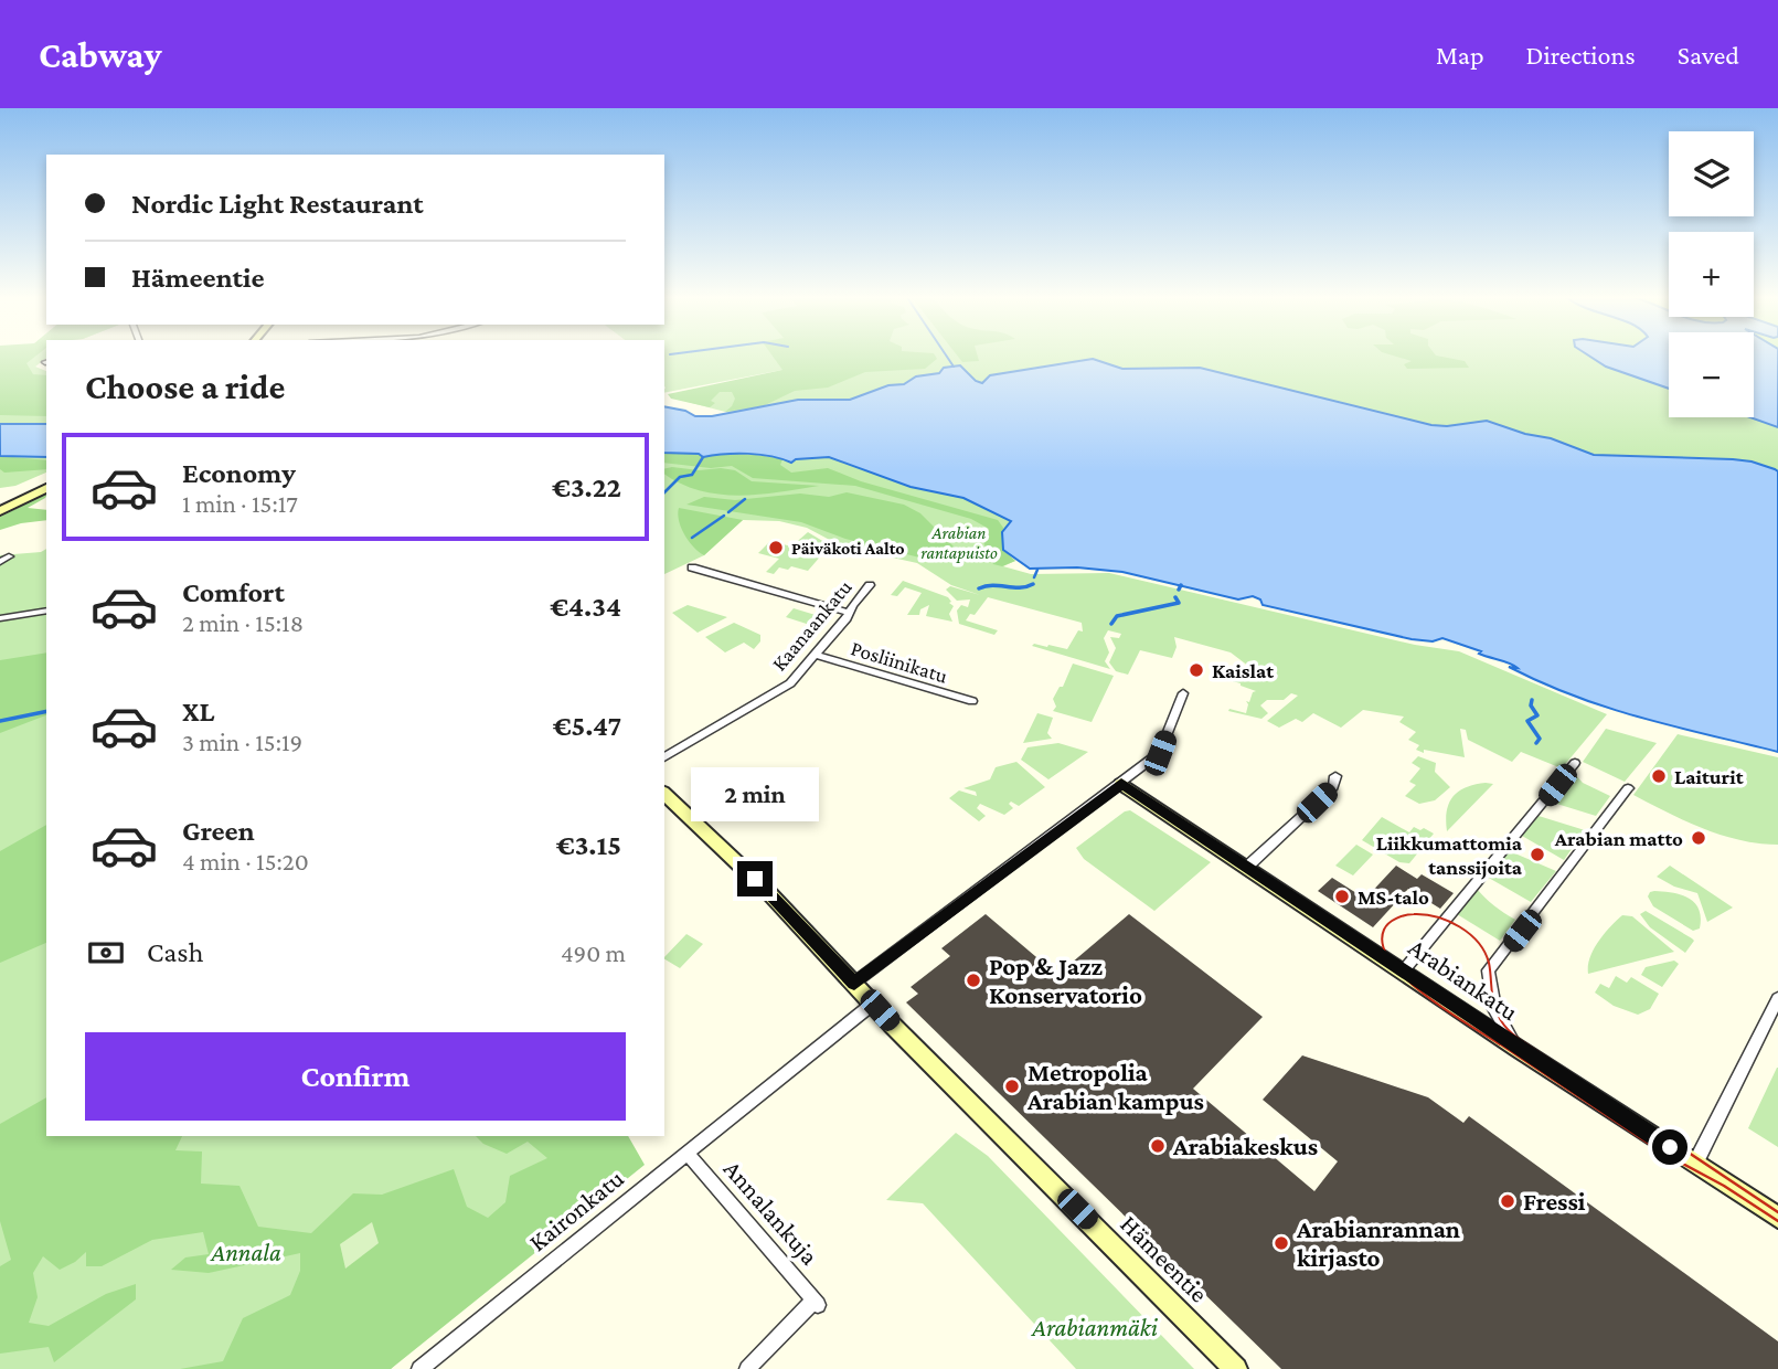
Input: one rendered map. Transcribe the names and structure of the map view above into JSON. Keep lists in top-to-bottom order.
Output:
{
  "streets": {
    "main road": ["Arabiankatu", "Hämeentie"],
    "street": [
      "Kaanaankatu",
      "Posliinikatu",
      "Kaironkatu",
      "Annalankuja"
    ]
  },
  "crossings": [
    ["Kaanaankatu", "Posliinikatu"],
    ["Kaironkatu", "Annalankuja"],
    ["Kaironkatu", "Hämeentie"]
  ],
  "parks": ["Arabian rantapuisto", "Annala", "Arabianmäki"],
  "places": [
    "Päiväkoti Aalto",
    "Kaislat",
    "Laiturit",
    "Arabian matto",
    "Liikkumattomia tanssijoita",
    "MS-talo",
    "Pop & Jazz Konservatorio",
    "Metropolia Arabian kampus",
    "Arabiakeskus",
    "Fressi",
    "Arabianrannan kirjasto"
  ],
  "page": {
    "header": "Cabway",
    "nav": ["Map", "Directions", "Saved"],
    "map_buttons": ["+", "−"],
    "banner": ["Nordic Light Restaurant", "Hämeentie"],
    "heading": "Choose a ride",
    "list": [
      {
        "name": "Economy",
        "note": "1 min · 15:17",
        "value": "€3.22"
      },
      {
        "name": "Comfort",
        "note": "2 min · 15:18",
        "value": "€4.34"
      },
      {
        "name": "XL",
        "note": "3 min · 15:19",
        "value": "€5.47"
      },
      {
        "name": "Green",
        "note": "4 min · 15:20",
        "value": "€3.15"
      }
    ],
    "bubble": "2 min",
    "pay": ["Cash", "490 m"],
    "buttons": "Confirm"
  }
}
